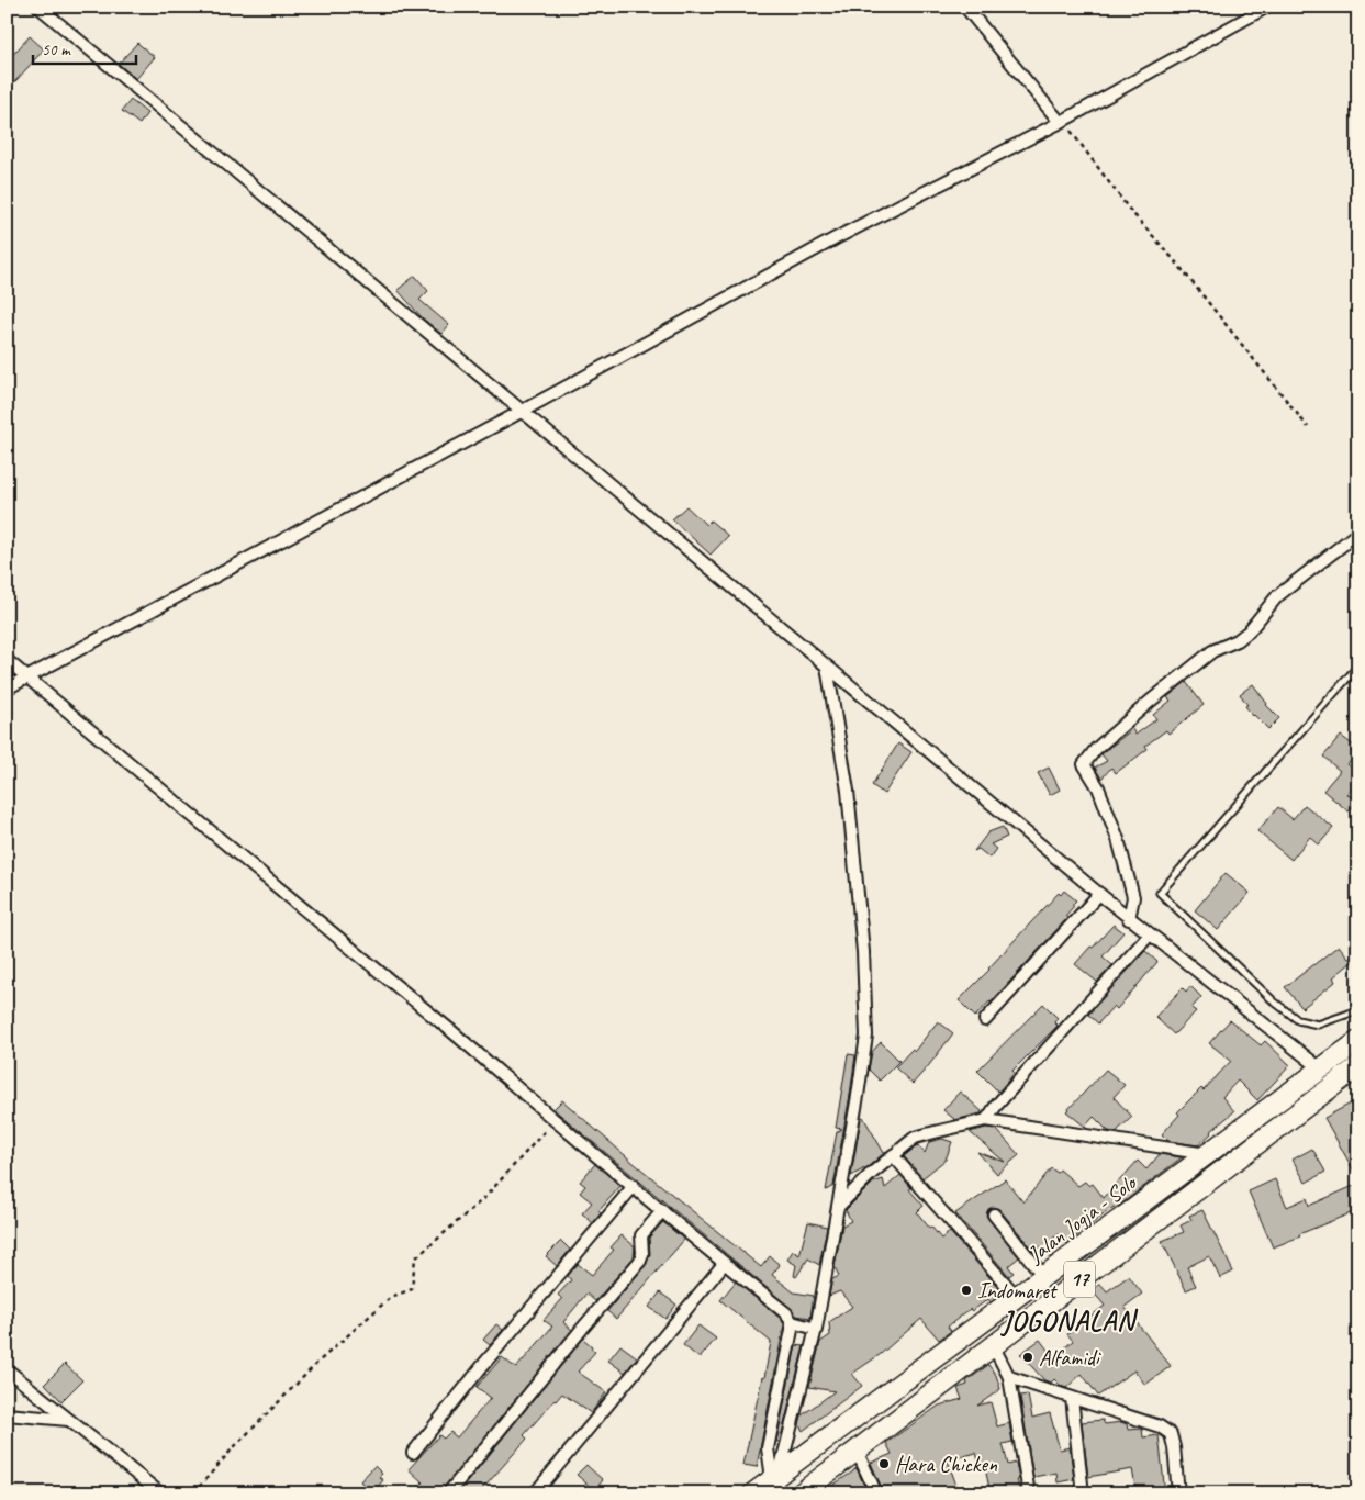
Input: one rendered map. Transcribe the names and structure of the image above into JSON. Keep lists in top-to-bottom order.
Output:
{
  "streets": {
    "highway": ["Jalan Jogja - Solo", "17"]
  },
  "districts": ["JOGONALAN"],
  "places": ["Indomaret", "Alfamidi", "Hara Chicken"],
  "scale_bar": "50 m"
}
